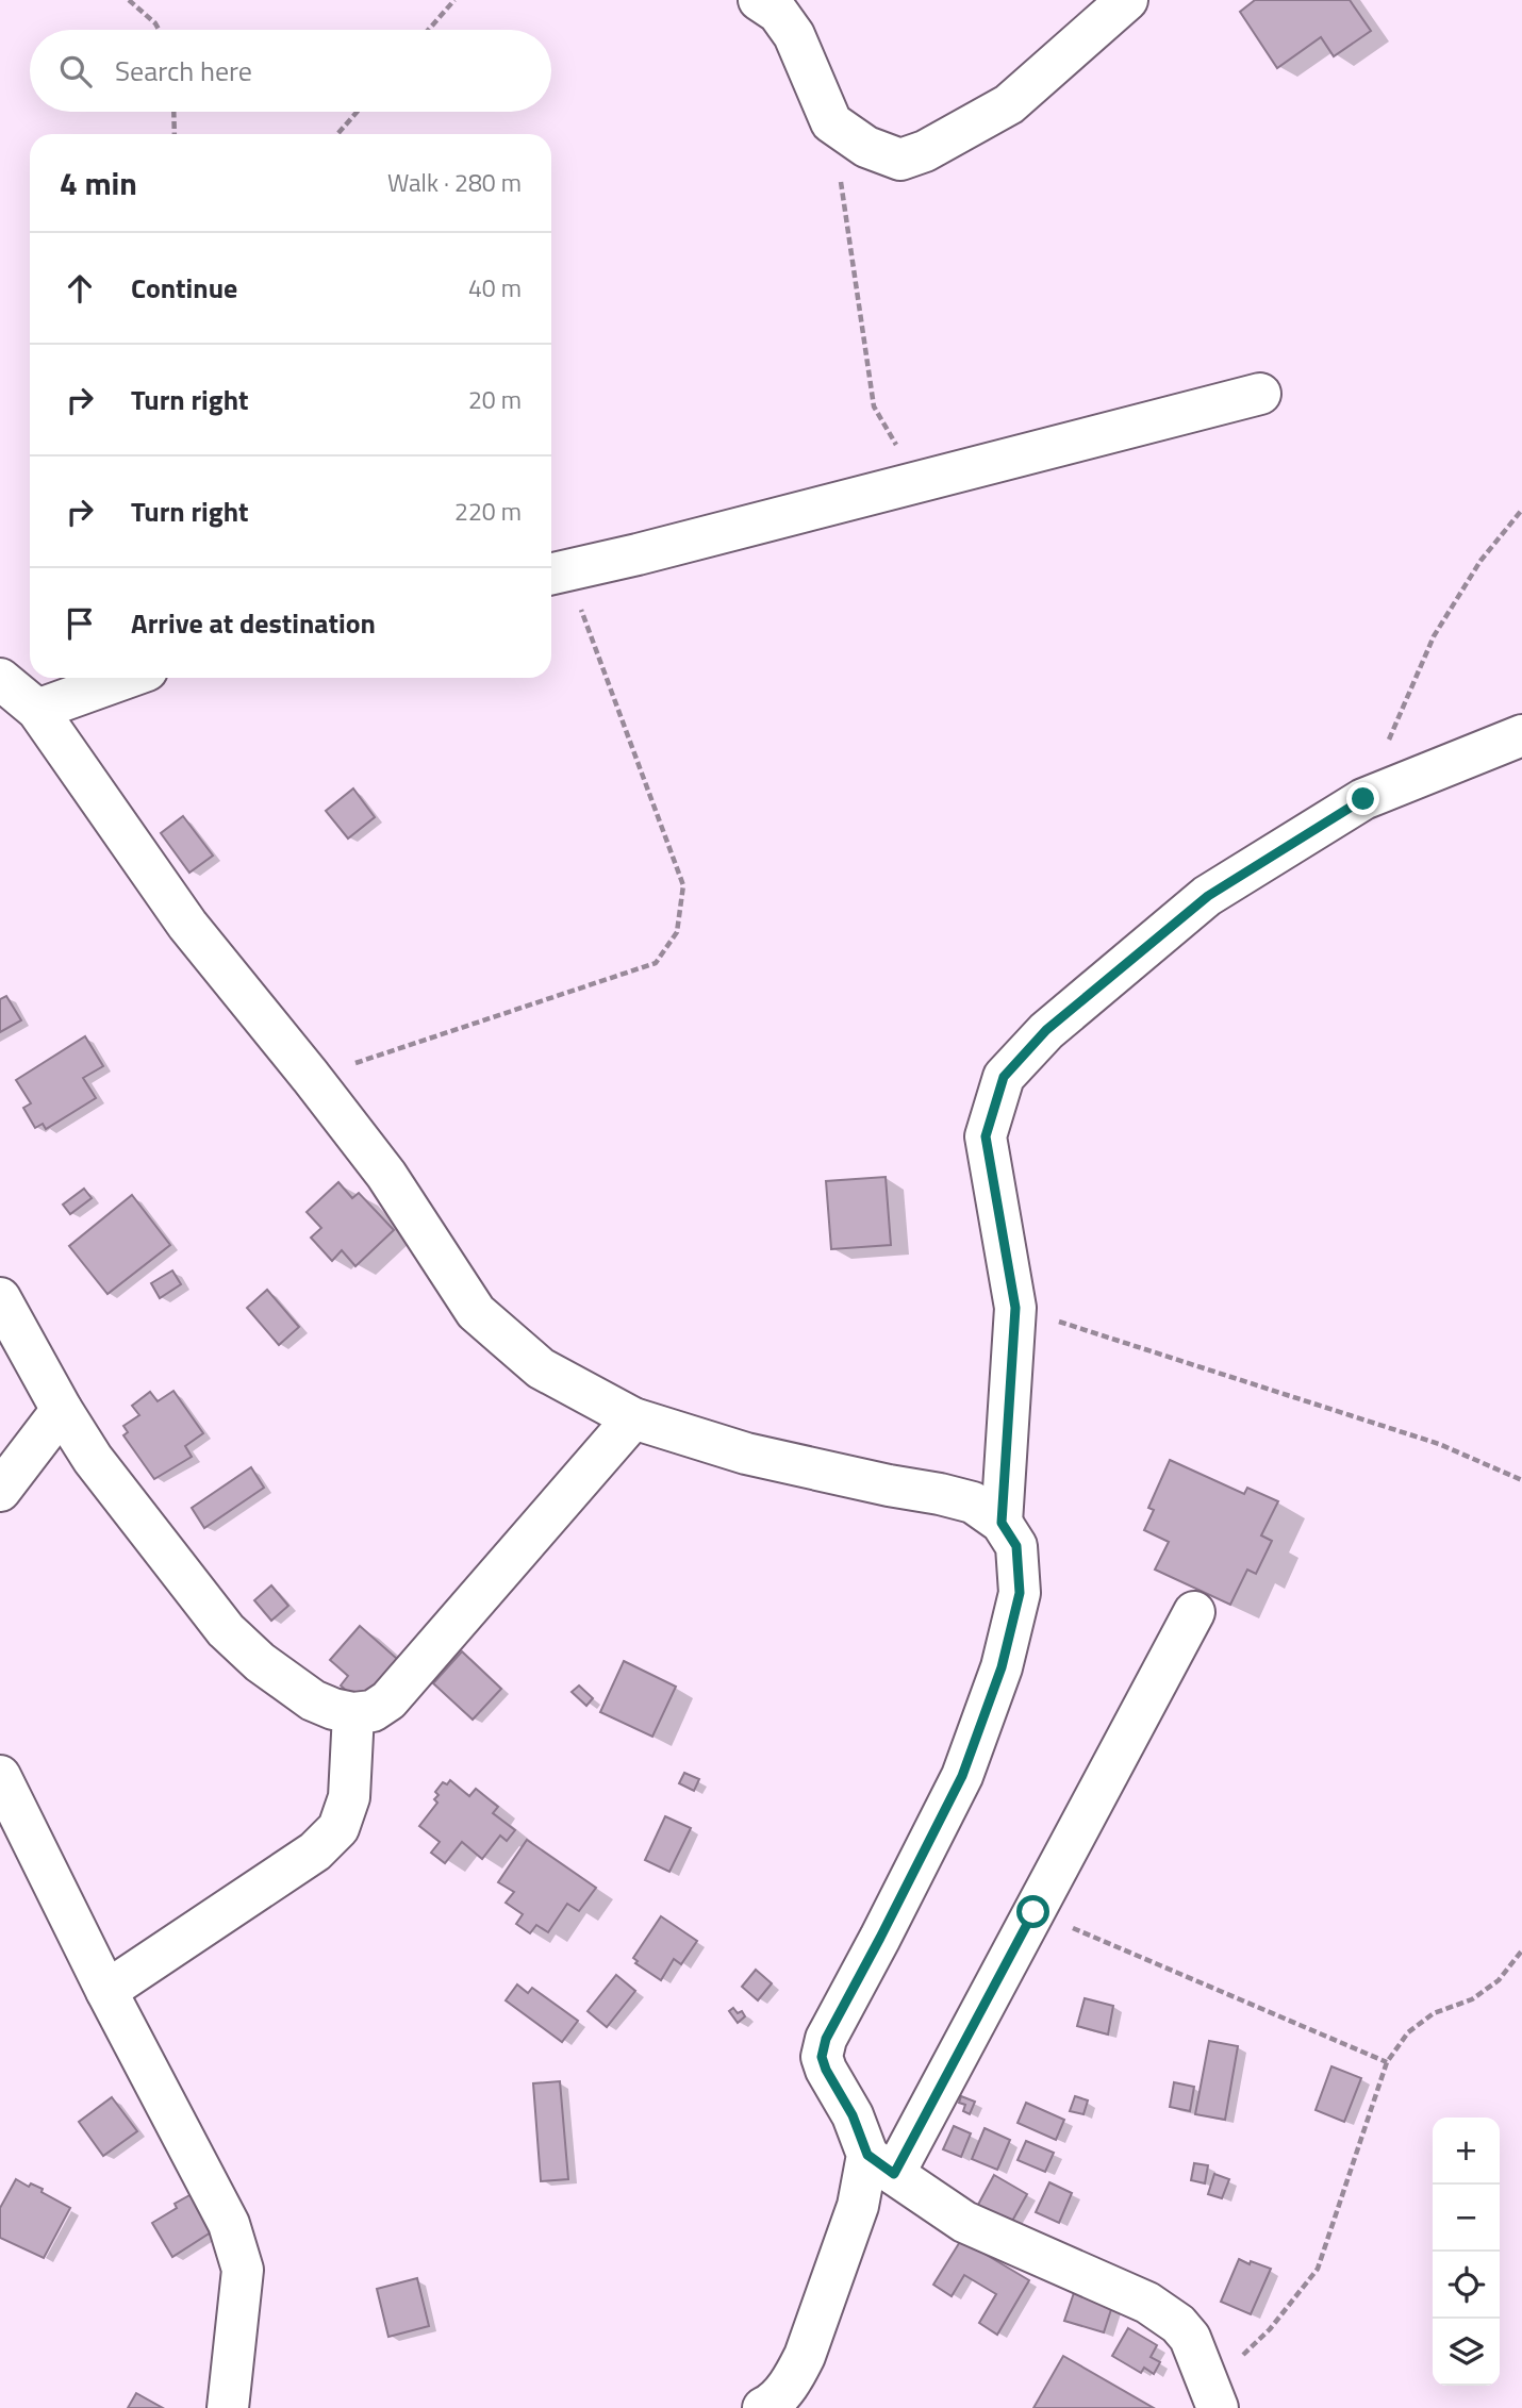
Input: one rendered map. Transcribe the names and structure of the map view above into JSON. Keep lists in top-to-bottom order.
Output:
{
  "page": {
    "search": "Search here",
    "heading": ["4 min", "Walk · 280 m"],
    "list": [
      ["Continue", "40 m"],
      ["Turn right", "20 m"],
      ["Turn right", "220 m"],
      "Arrive at destination"
    ],
    "map_buttons": ["+", "−"]
  }
}
